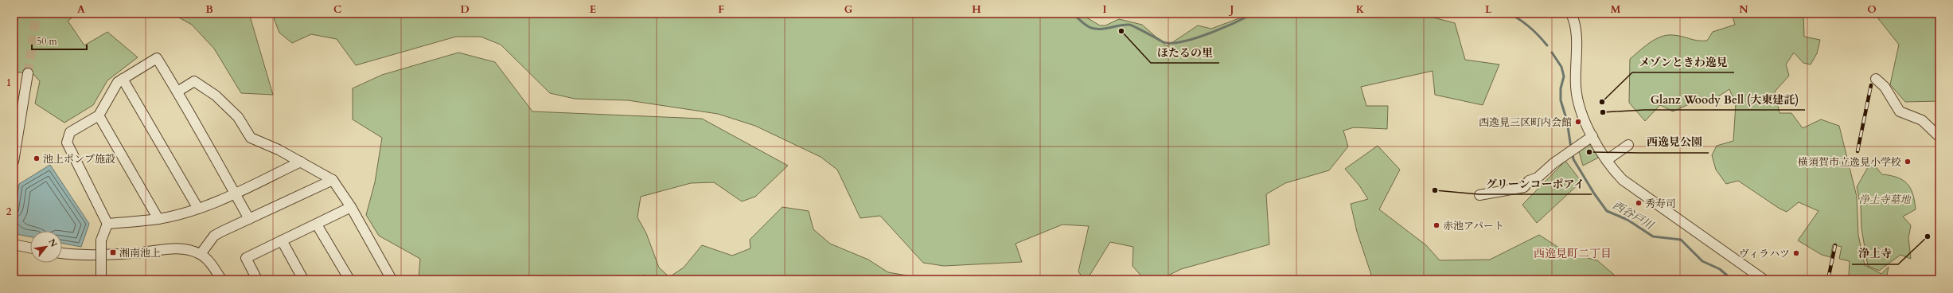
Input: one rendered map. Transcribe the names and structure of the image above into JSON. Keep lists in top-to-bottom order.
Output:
{
  "districts": ["西逸見町二丁目"],
  "water": ["西谷戸川"],
  "parks": ["浄土寺墓地"],
  "places": {
    "other": [
      "ほたるの里",
      "メゾンときわ逸見",
      "Glanz Woody Bell (大東建託)",
      "西逸見三区町内会館",
      "西逸見公園",
      "池上ポンプ施設",
      "横須賀市立逸見小学校",
      "グリーンコーポアイ",
      "秀寿司",
      "赤池アパート",
      "浄土寺",
      "ヴィラハツ"
    ],
    "transit": ["湘南池上"]
  },
  "scale_bar": "50 m",
  "north": "top right",
  "grid": {
    "columns": [
      "A",
      "B",
      "C",
      "D",
      "E",
      "F",
      "G",
      "H",
      "I",
      "J",
      "K",
      "L",
      "M",
      "N",
      "O"
    ],
    "rows": ["1", "2"]
  }
}
